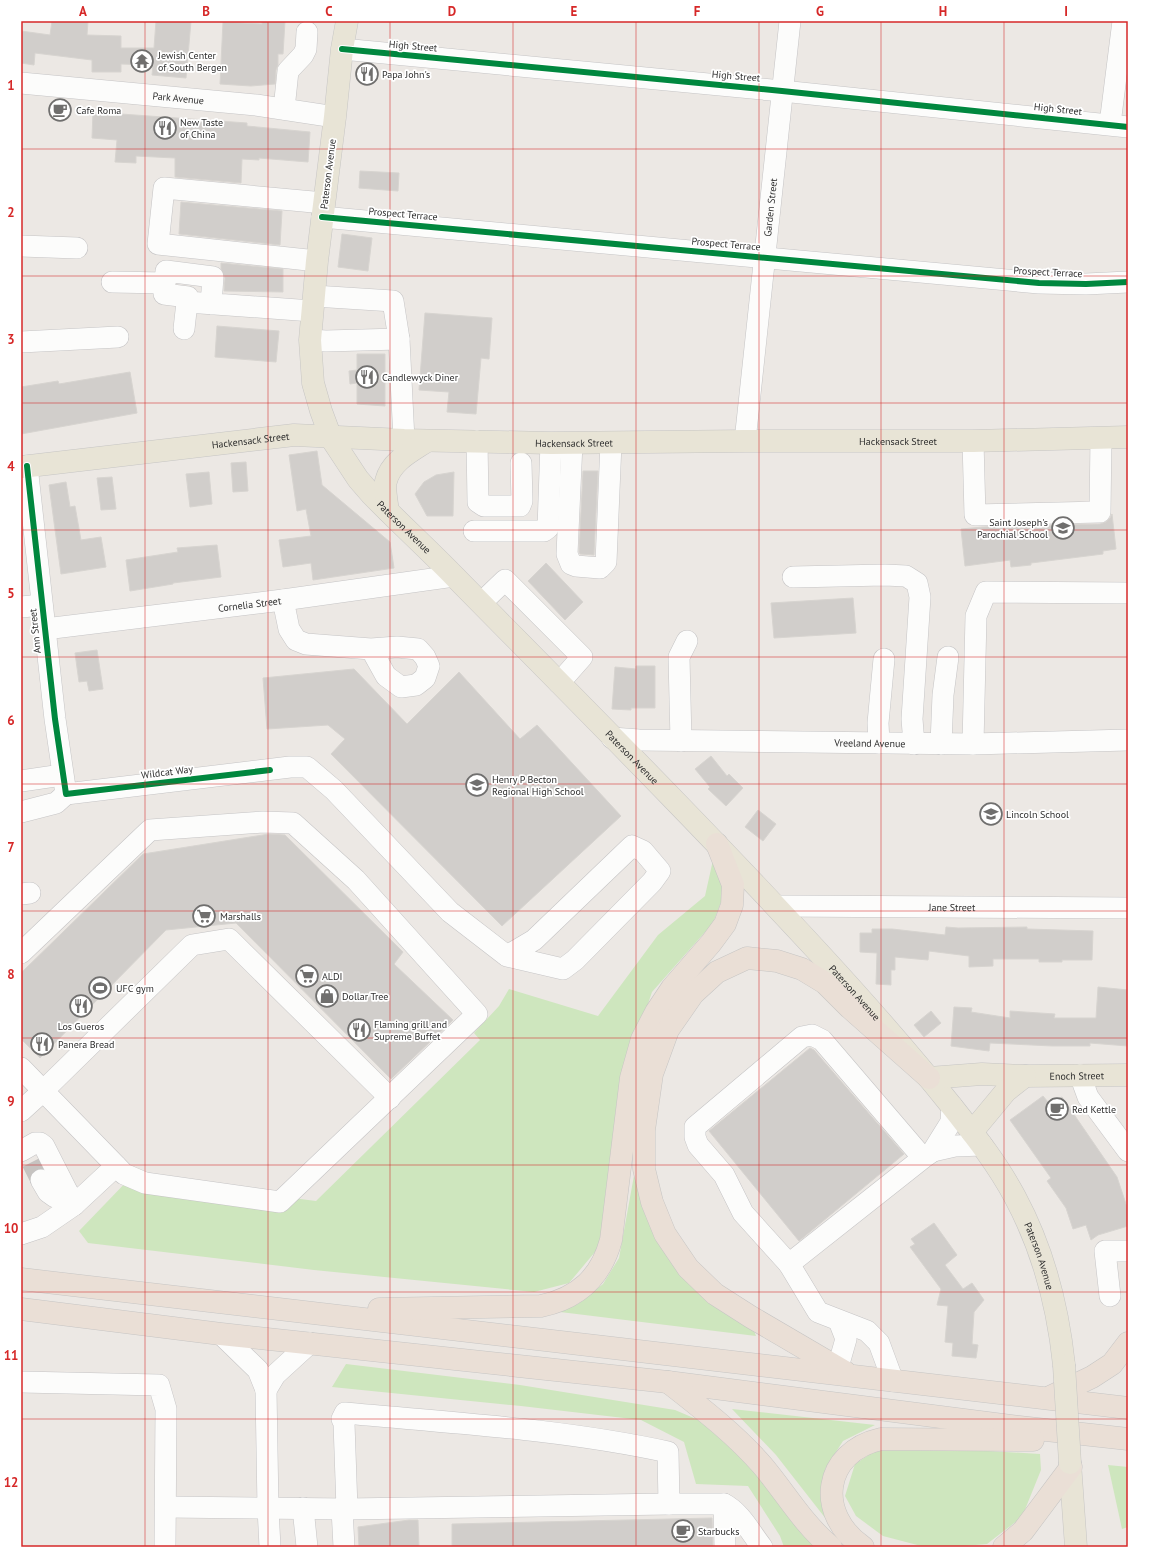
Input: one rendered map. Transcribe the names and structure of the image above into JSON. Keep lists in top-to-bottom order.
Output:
{
  "streets": {
    "main road": ["Paterson Avenue", "Hackensack Street", "Enoch Street"],
    "street": [
      "High Street",
      "Park Avenue",
      "Garden Street",
      "Prospect Terrace",
      "Cornelia Street",
      "Ann Street",
      "Vreeland Avenue",
      "Wildcat Way",
      "Jane Street"
    ]
  },
  "crossings": [
    ["High Street", "Paterson Avenue"],
    ["High Street", "Garden Street"],
    ["Park Avenue", "Paterson Avenue"],
    ["Paterson Avenue", "Prospect Terrace"],
    ["Paterson Avenue", "Hackensack Street"],
    ["Paterson Avenue", "Cornelia Street"],
    ["Paterson Avenue", "Vreeland Avenue"],
    ["Paterson Avenue", "Jane Street"],
    ["Paterson Avenue", "Enoch Street"],
    ["Garden Street", "Prospect Terrace"],
    ["Garden Street", "Hackensack Street"],
    ["Hackensack Street", "Ann Street"],
    ["Cornelia Street", "Ann Street"],
    ["Ann Street", "Wildcat Way"]
  ],
  "places": {
    "temple": ["Jewish Center of South Bergen"],
    "restaurant": [
      "Papa John's",
      "New Taste of China",
      "Candlewyck Diner",
      "Los Gueros",
      "Flaming grill and Supreme Buffet",
      "Panera Bread"
    ],
    "cafe": ["Cafe Roma", "Red Kettle", "Starbucks"],
    "school or university": ["Saint Joseph's Parochial School", "Henry P Becton Regional High School", "Lincoln School"],
    "supermarket": ["Marshalls", "ALDI"],
    "sports": ["UFC gym"],
    "shop": ["Dollar Tree"]
  },
  "grid": {
    "columns": [
      "A",
      "B",
      "C",
      "D",
      "E",
      "F",
      "G",
      "H",
      "I"
    ],
    "rows": [
      "1",
      "2",
      "3",
      "4",
      "5",
      "6",
      "7",
      "8",
      "9",
      "10",
      "11",
      "12"
    ]
  }
}
